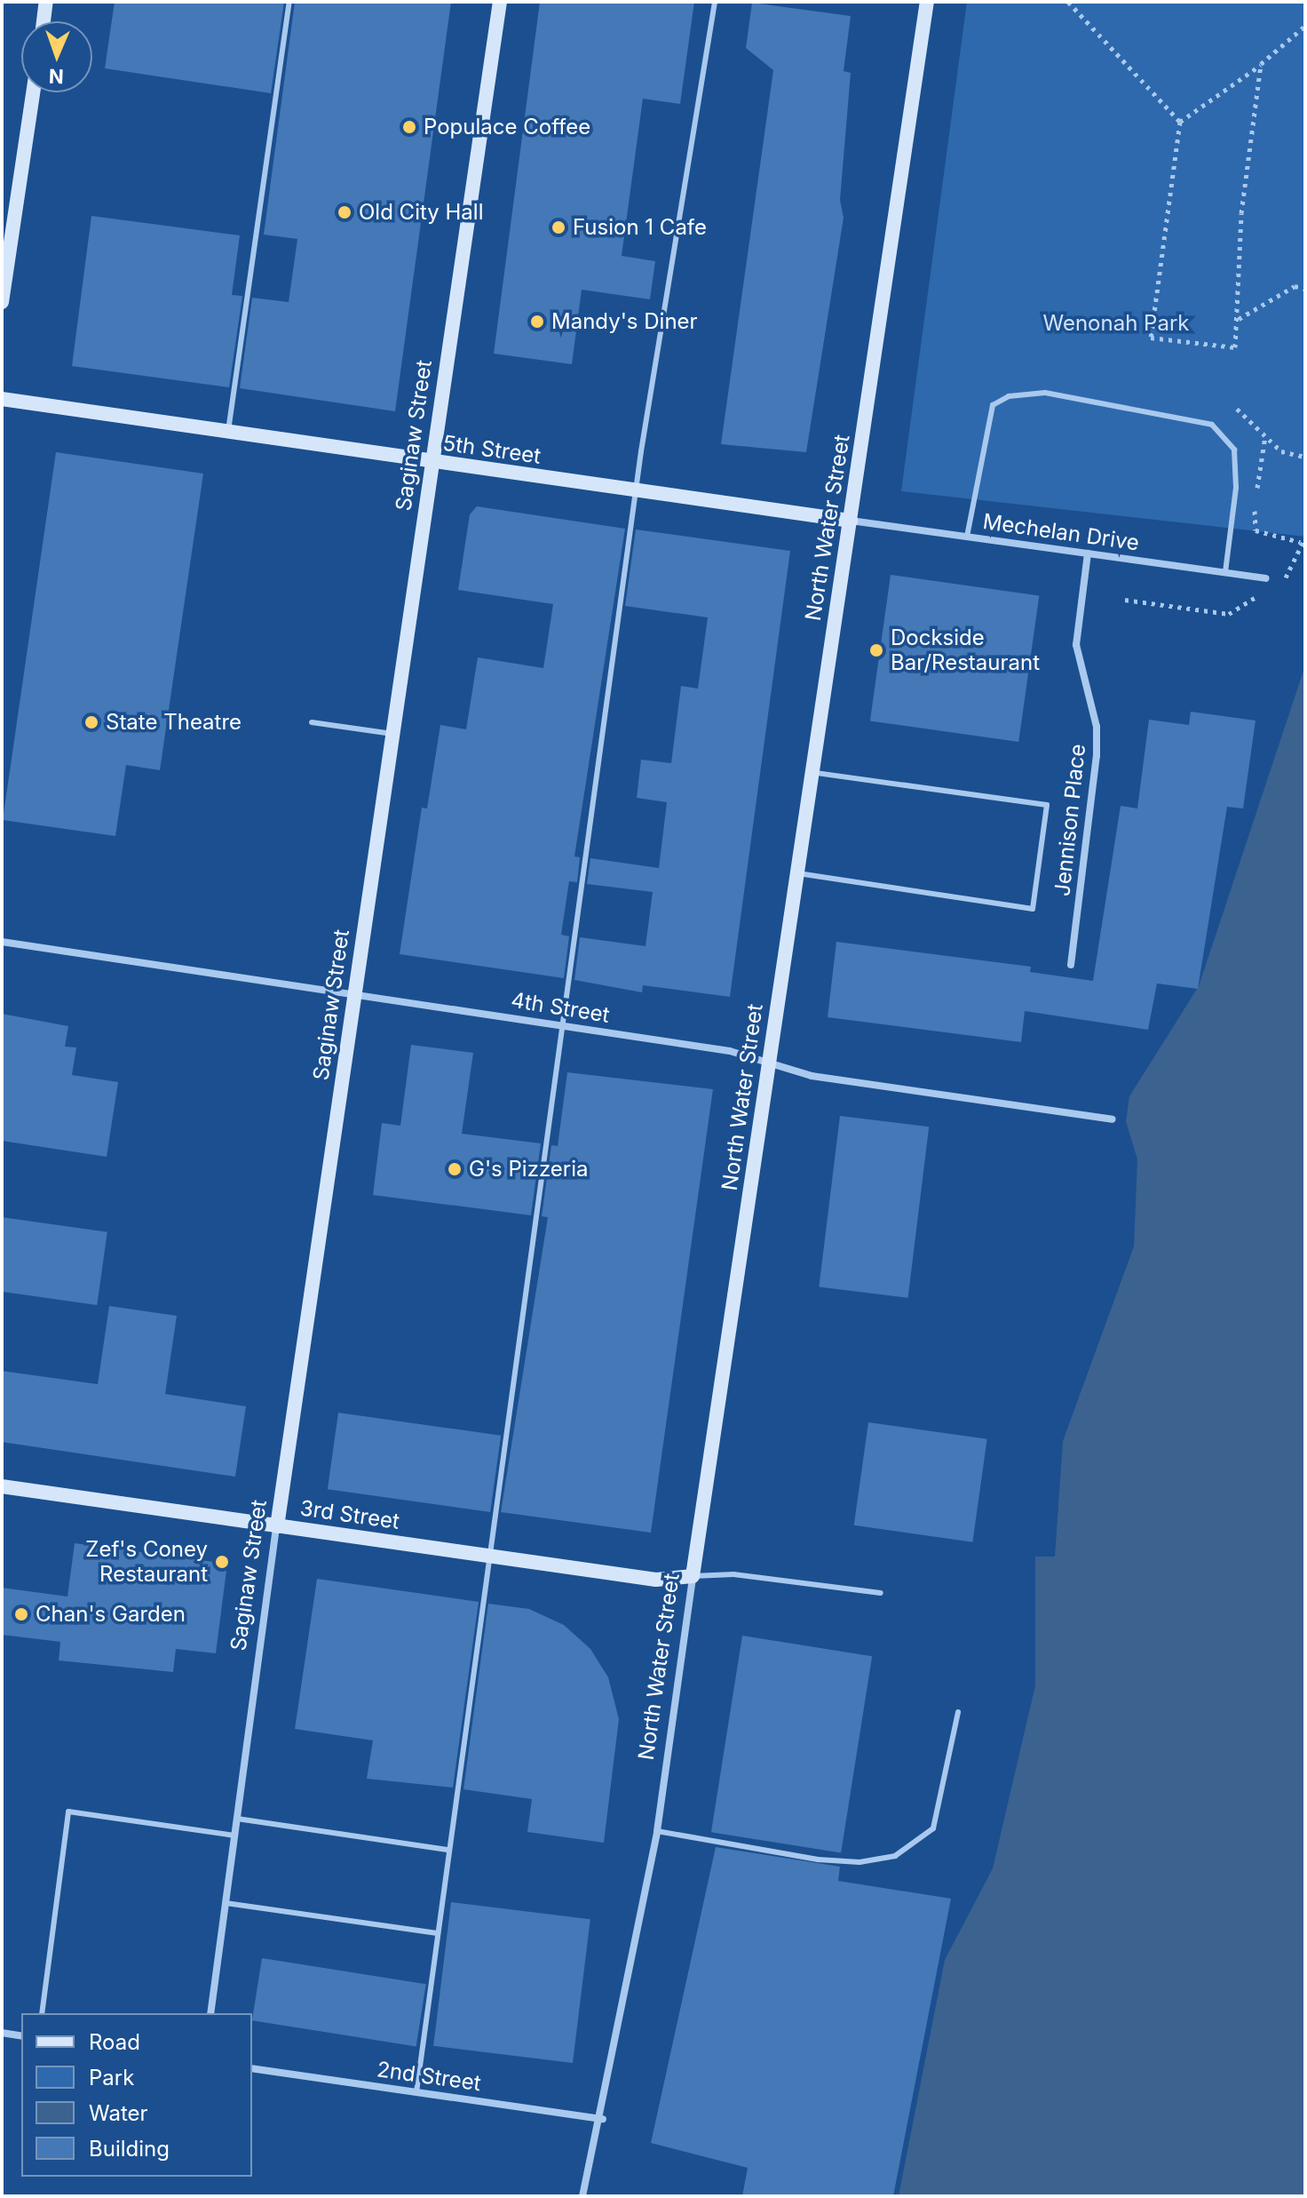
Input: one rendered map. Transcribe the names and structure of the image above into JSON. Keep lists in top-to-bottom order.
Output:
{
  "streets": {
    "street": [
      "Saginaw Street",
      "5th Street",
      "North Water Street",
      "Mechelan Drive",
      "Jennison Place",
      "4th Street",
      "3rd Street",
      "2nd Street"
    ]
  },
  "crossings": [
    ["Saginaw Street", "5th Street"],
    ["Saginaw Street", "4th Street"],
    ["Saginaw Street", "3rd Street"],
    ["5th Street", "North Water Street"],
    ["5th Street", "Mechelan Drive"],
    ["North Water Street", "Mechelan Drive"],
    ["North Water Street", "4th Street"],
    ["North Water Street", "3rd Street"],
    ["North Water Street", "2nd Street"],
    ["Mechelan Drive", "Jennison Place"]
  ],
  "parks": ["Wenonah Park"],
  "places": [
    "Populace Coffee",
    "Old City Hall",
    "Fusion 1 Cafe",
    "Mandy's Diner",
    "Dockside Bar/Restaurant",
    "State Theatre",
    "G's Pizzeria",
    "Zef's Coney Restaurant",
    "Chan's Garden"
  ],
  "legend": [
    "Road",
    "Park",
    "Water",
    "Building"
  ],
  "north": "bottom"
}
